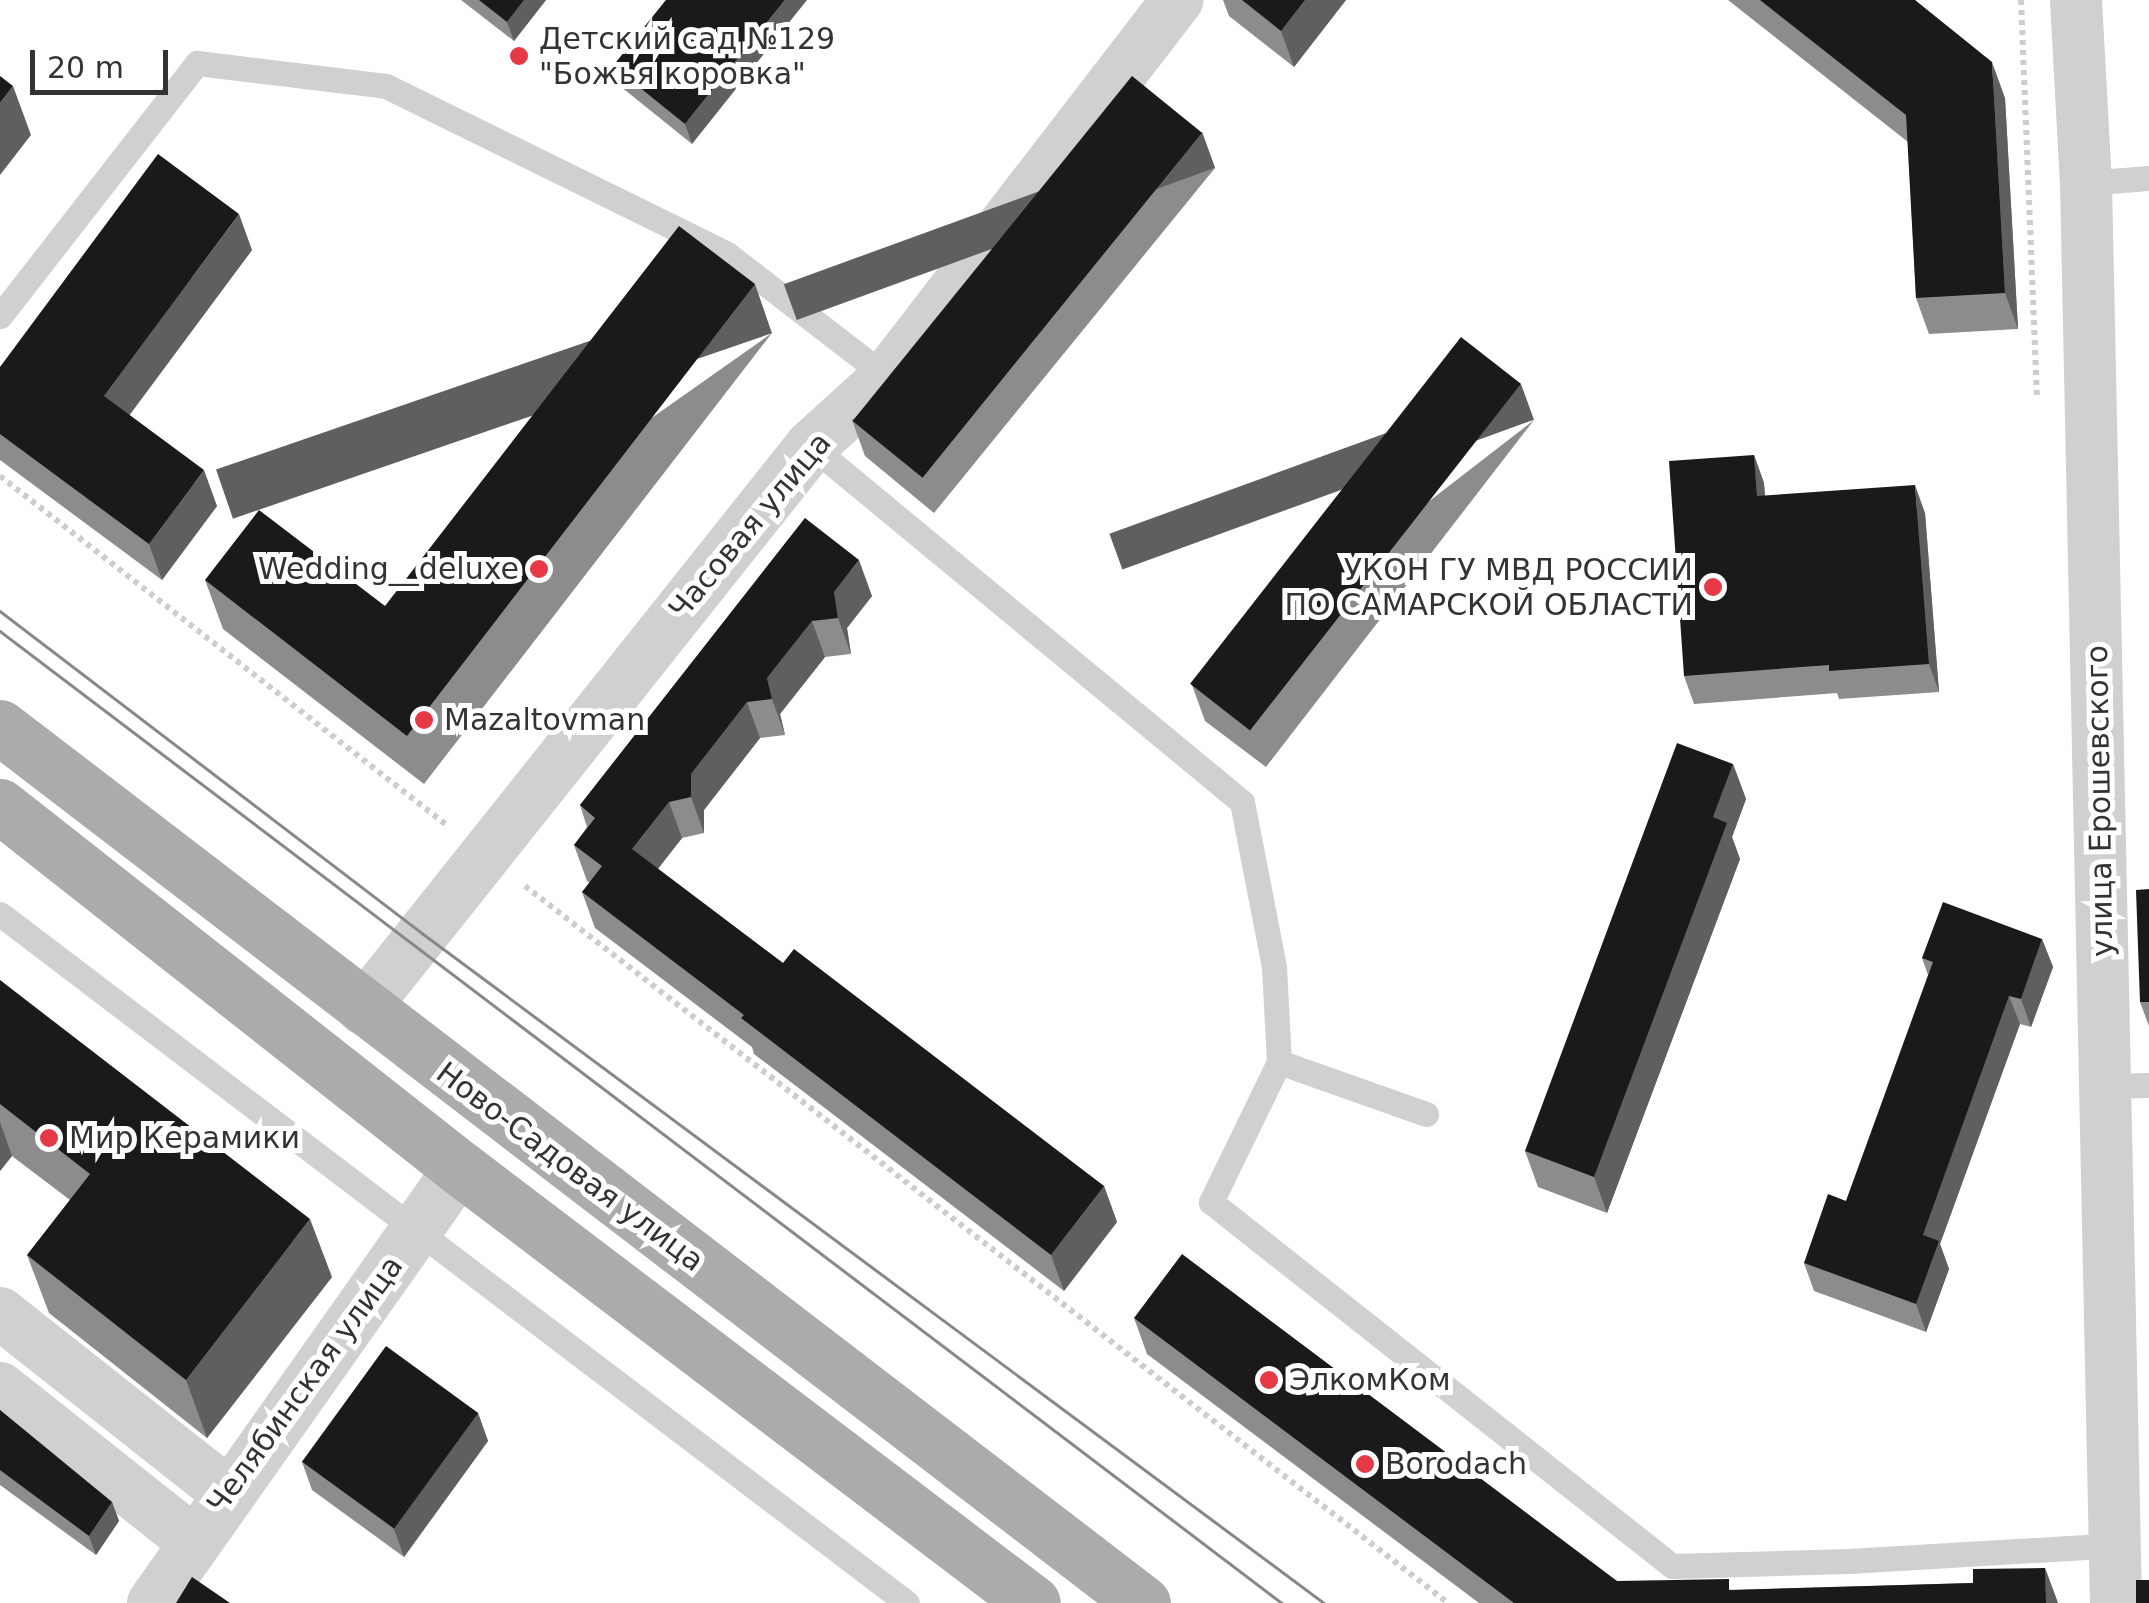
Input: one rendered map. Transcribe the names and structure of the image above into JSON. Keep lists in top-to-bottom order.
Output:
{
  "streets": {
    "main road": ["Ново-Садовая улица"],
    "street": ["Часовая улица", "улица Ерошевского", "Челябинская улица"]
  },
  "crossings": [
    ["Часовая улица", "Ново-Садовая улица"]
  ],
  "places": [
    "Детский сад №129 \"Божья коровка\"",
    "Wedding__deluxe",
    "УКОН ГУ МВД РОССИИ ПО САМАРСКОЙ ОБЛАСТИ",
    "Mazaltovman",
    "Мир Керамики",
    "ЭлкомКом",
    "Borodach"
  ],
  "scale_bar": "20 m"
}
